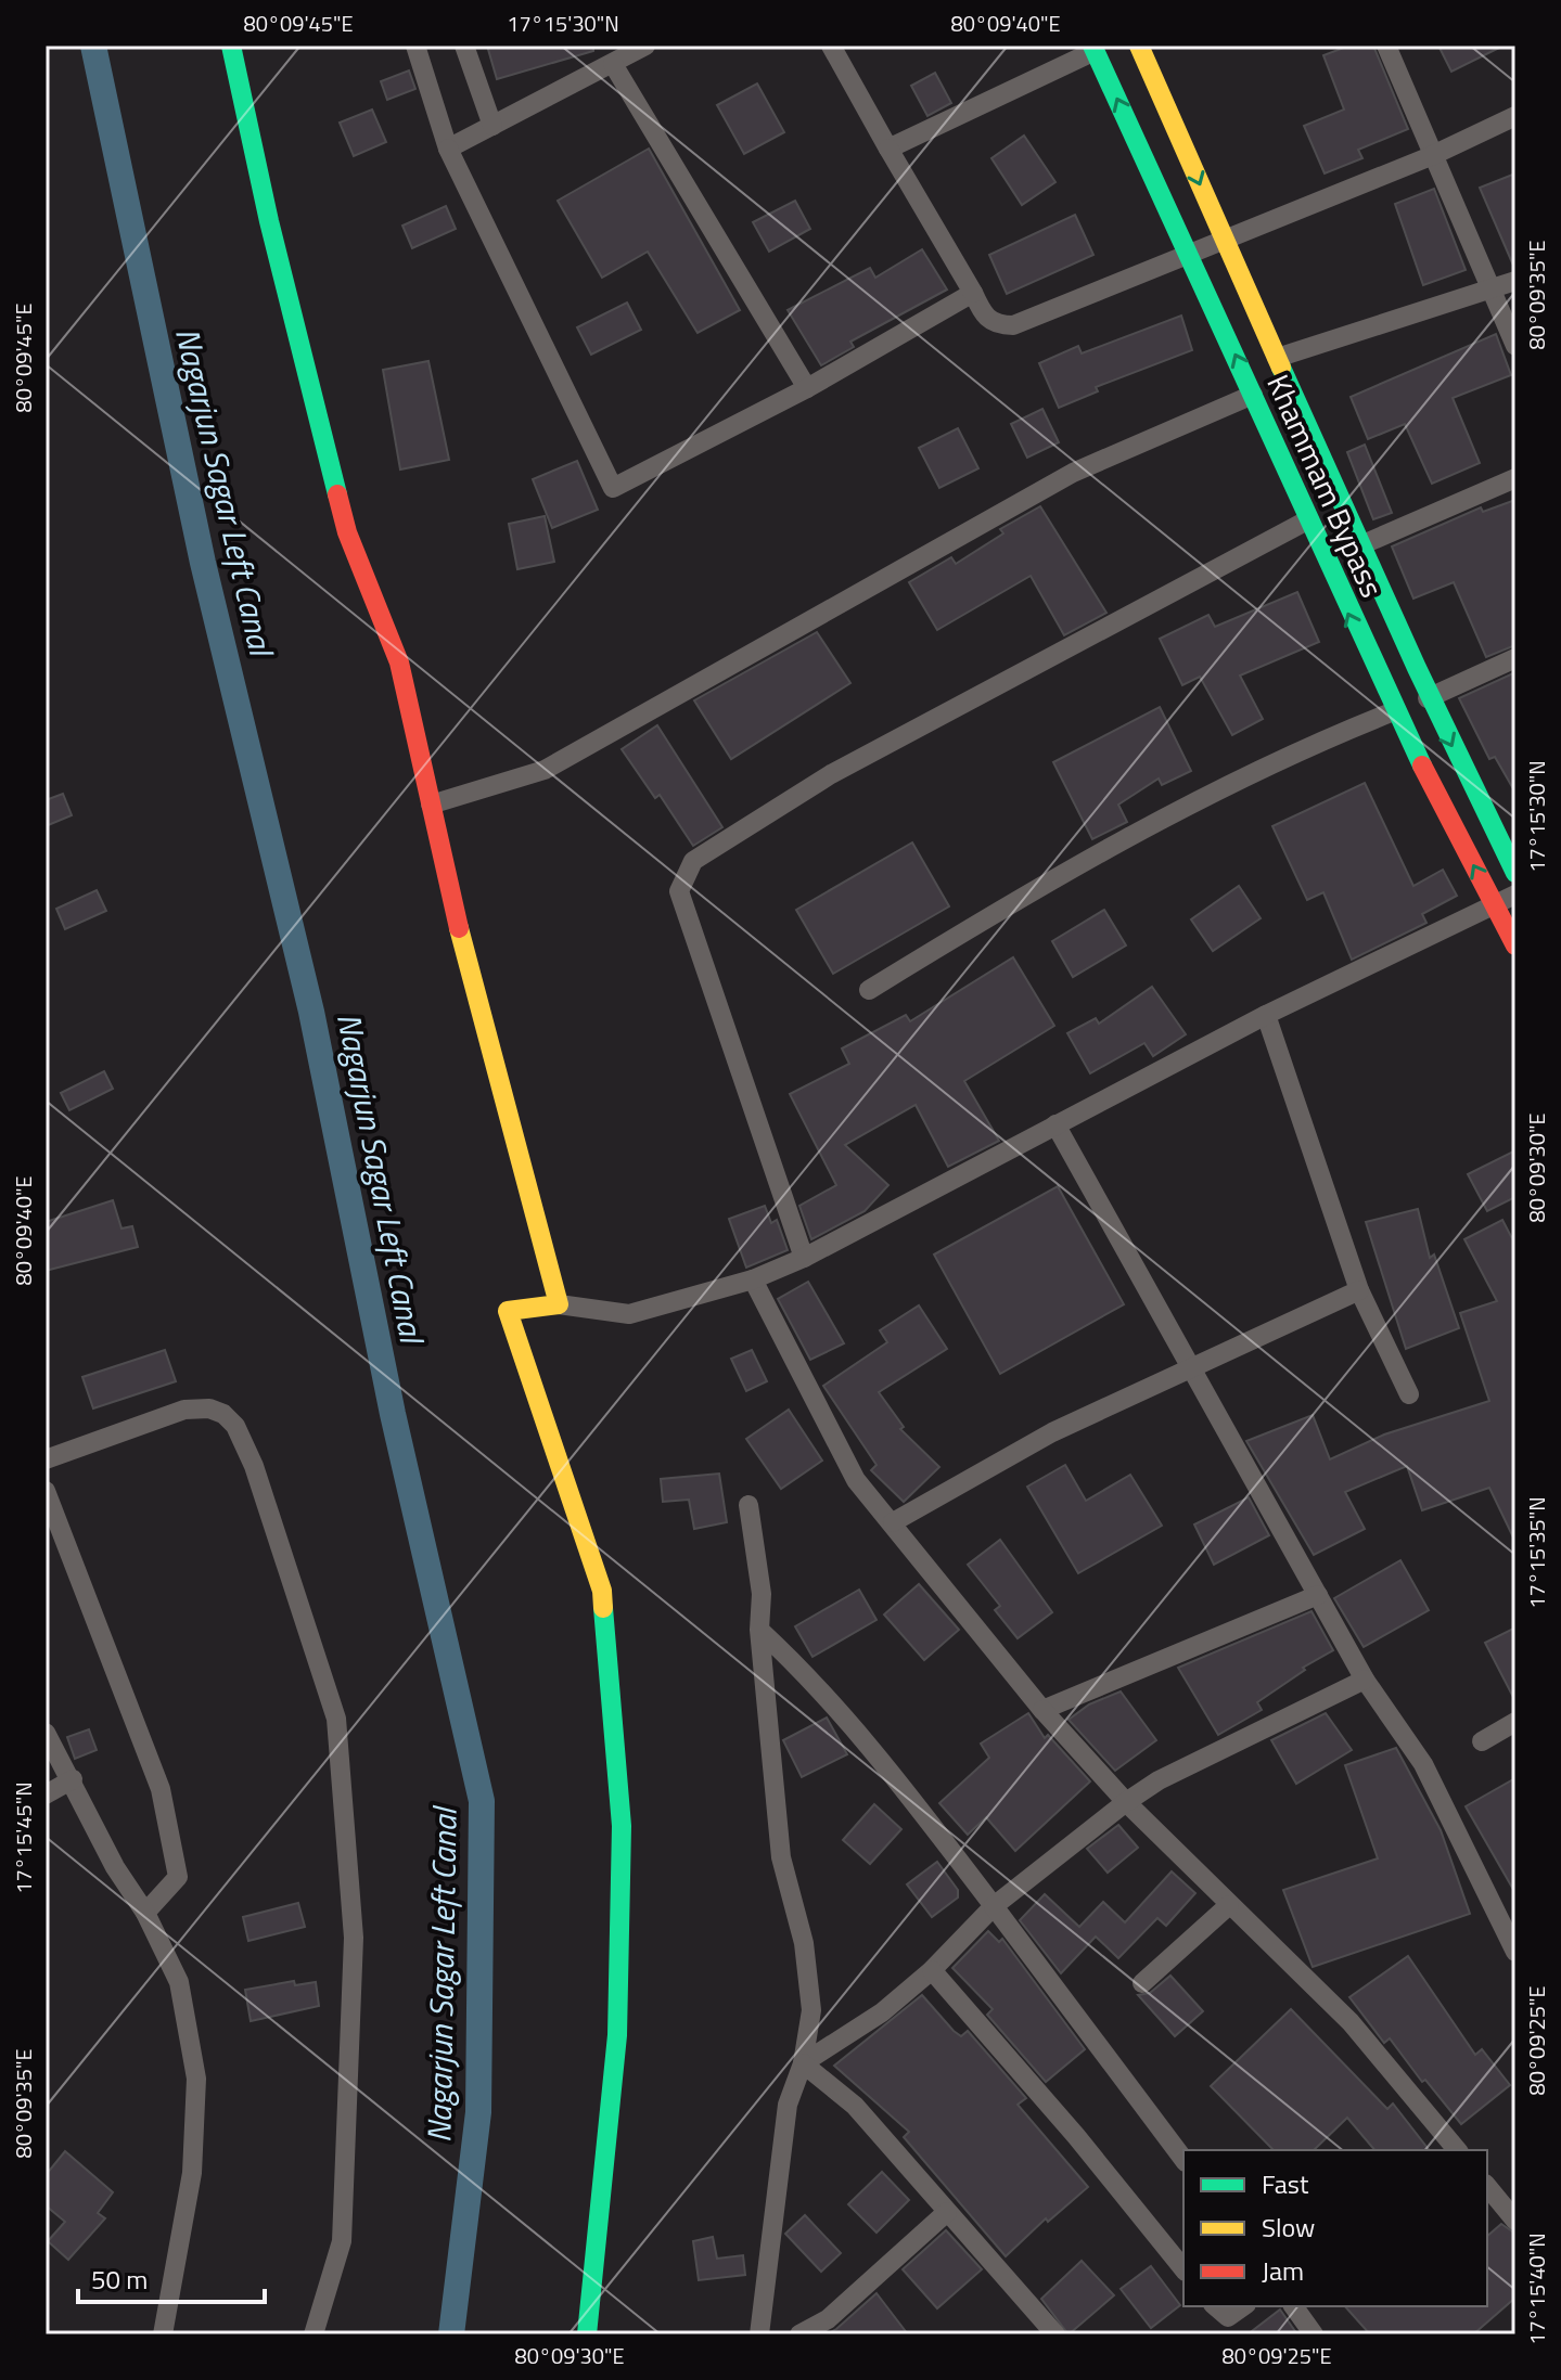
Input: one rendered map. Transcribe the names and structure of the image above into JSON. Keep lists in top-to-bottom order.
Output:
{
  "streets": {
    "main road": ["Khammam Bypass"]
  },
  "water": ["Nagarjun Sagar Left Canal"],
  "legend": ["Fast", "Slow", "Jam"],
  "scale_bar": "50 m",
  "coordinates": [
    "80°09'45\"E",
    "17°15'30\"N",
    "80°09'40\"E",
    "80°09'35\"E",
    "80°09'30\"E",
    "17°15'35\"N",
    "17°15'45\"N",
    "80°09'25\"E",
    "17°15'40\"N"
  ]
}
